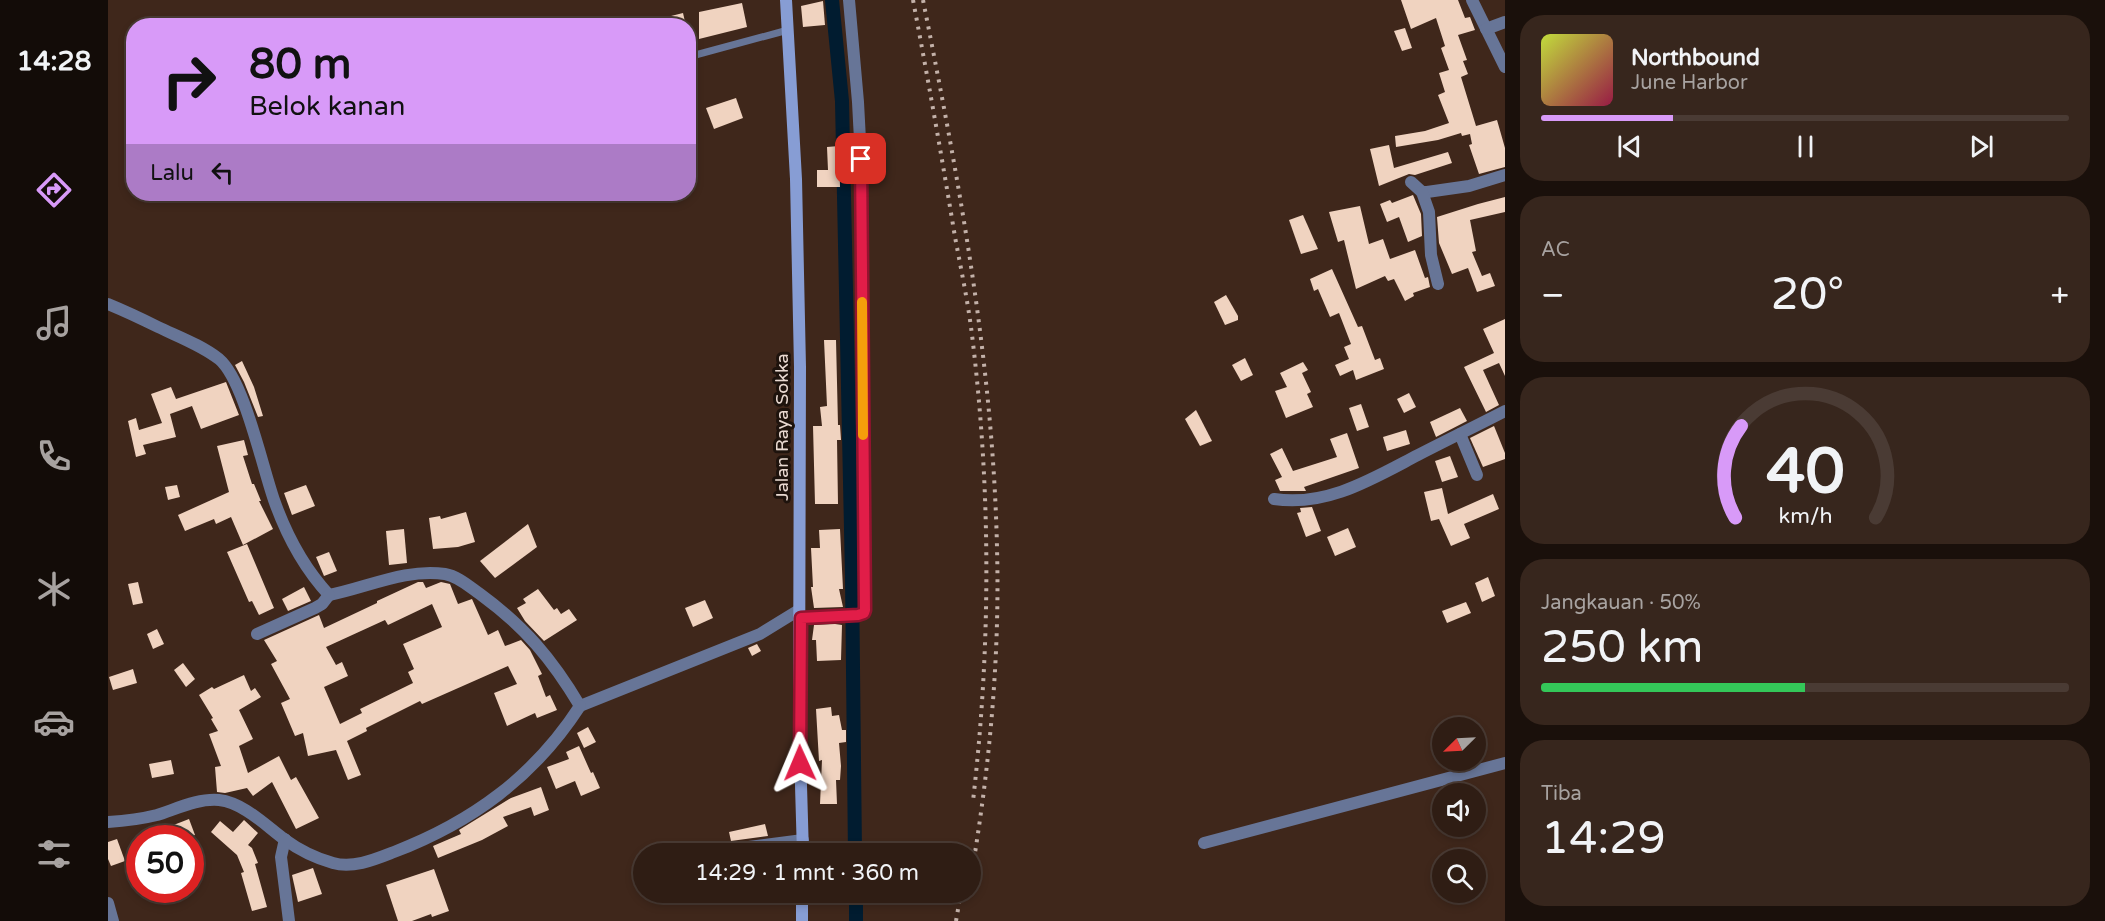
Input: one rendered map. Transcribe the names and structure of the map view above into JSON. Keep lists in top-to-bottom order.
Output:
{
  "streets": {
    "main road": ["Jalan Raya Sokka"]
  },
  "north": "bottom left",
  "page": {
    "tabs": "14:28",
    "turn": ["80 m", "Belok kanan"],
    "song": ["Northbound", "June Harbor"],
    "then": "Lalu",
    "tile": [
      "AC",
      ["Jangkauan · 50%", "250 km"],
      ["Tiba", "14:29"]
    ],
    "heat": ["−", "20°", "+"],
    "limit": "50",
    "trip": "14:29 · 1 mnt · 360 m",
    "gauge": ["40", "km/h"]
  }
}
